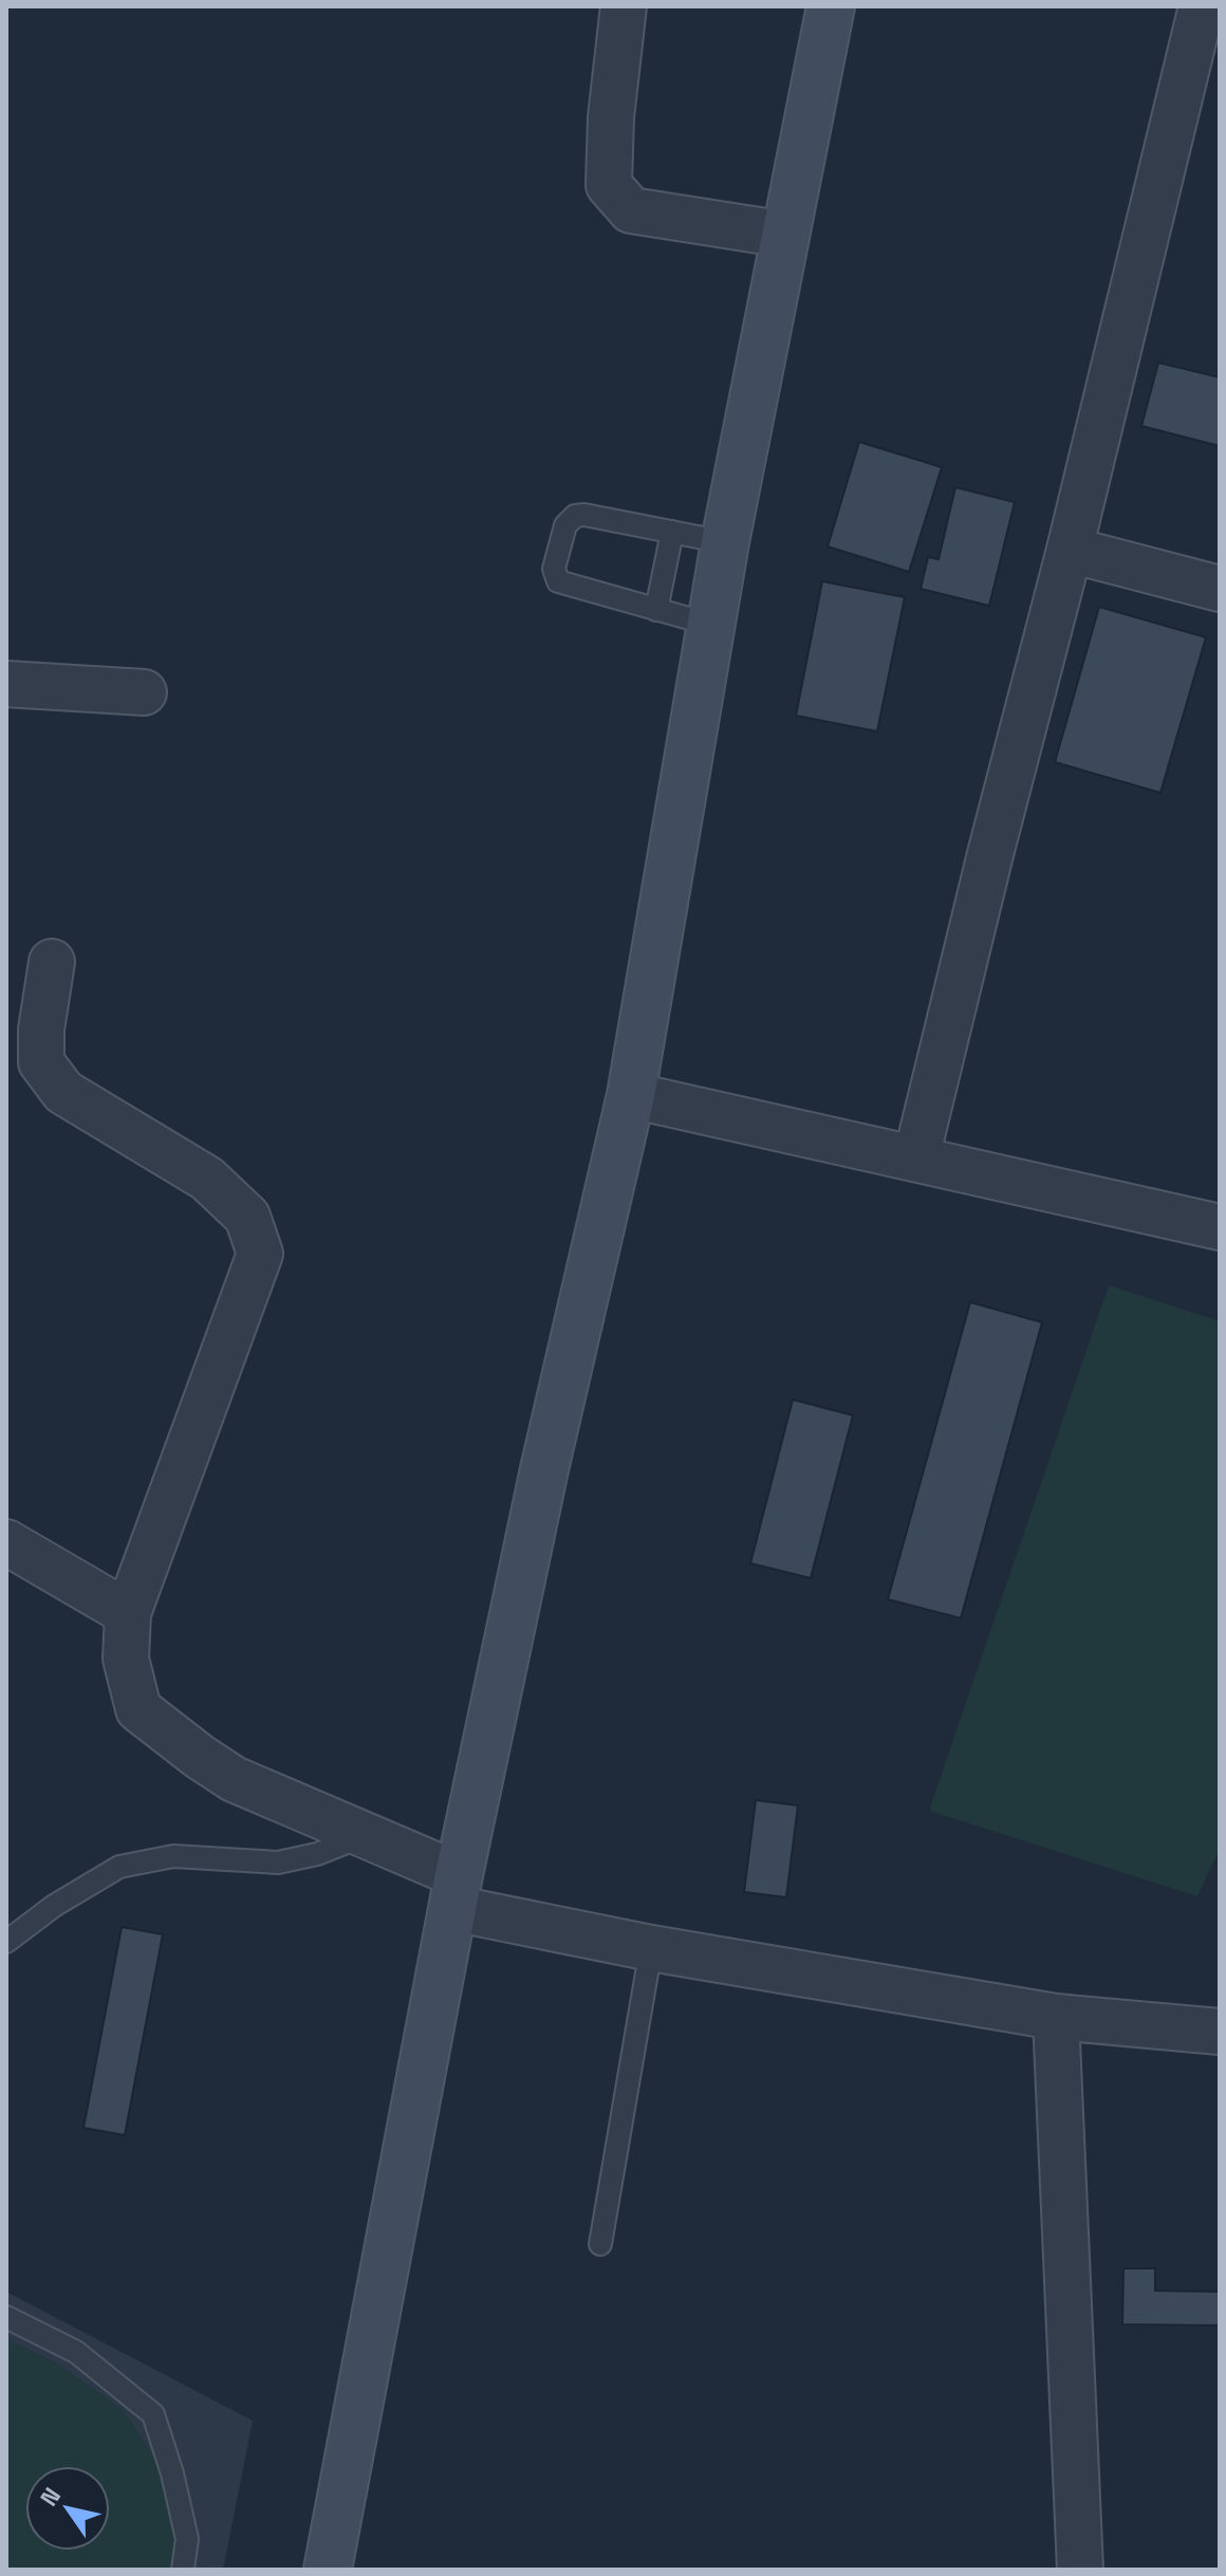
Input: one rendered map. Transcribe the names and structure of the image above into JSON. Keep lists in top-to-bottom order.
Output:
{
  "north": "top left"
}
